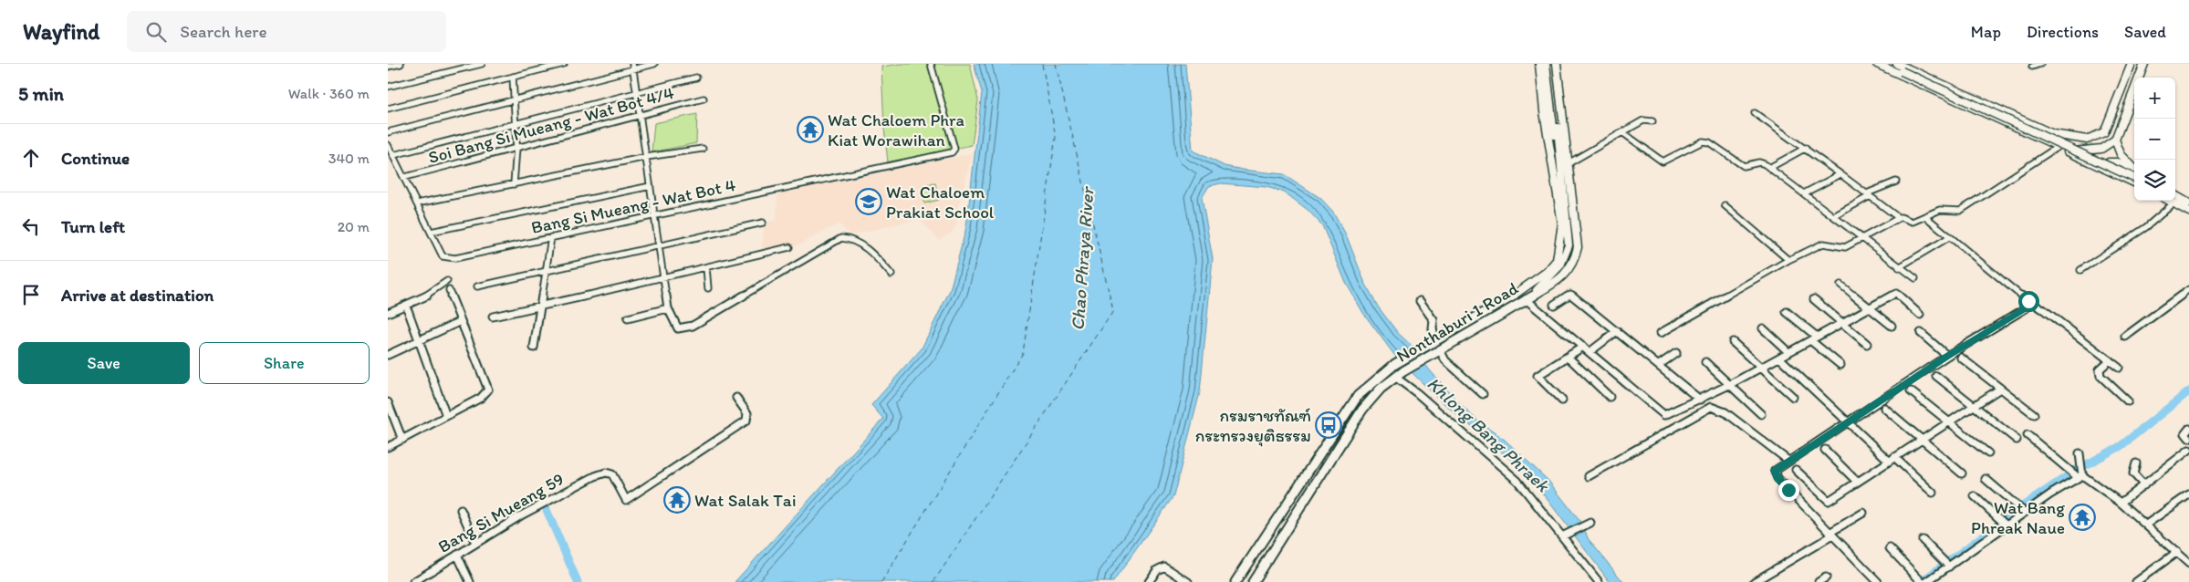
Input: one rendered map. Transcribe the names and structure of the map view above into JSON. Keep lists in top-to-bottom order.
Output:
{
  "streets": {
    "main road": ["Nonthaburi 1 Road"],
    "street": ["Soi Bang Si Mueang - Wat Bot 4/4", "Bang Si Mueang - Wat Bot 4", "Bang Si Mueang 59"]
  },
  "crossings": [
    ["Soi Bang Si Mueang - Wat Bot 4/4", "Bang Si Mueang - Wat Bot 4"]
  ],
  "water": ["Chao Phraya River", "Khlong Bang Phraek"],
  "places": {
    "temple": ["Wat Chaloem Phra Kiat Worawihan", "Wat Salak Tai", "Wat Bang Phreak Naue"],
    "school or university": ["Wat Chaloem Prakiat School"],
    "bus stop": ["กรมราชทัณฑ์ กระทรวงยุติธรรม"]
  },
  "page": {
    "header": "Wayfind",
    "search": "Search here",
    "nav": ["Map", "Directions", "Saved"],
    "heading": ["5 min", "Walk · 360 m"],
    "map_buttons": ["+", "−"],
    "list": [
      ["Continue", "340 m"],
      ["Turn left", "20 m"],
      "Arrive at destination"
    ],
    "buttons": ["Save", "Share"]
  }
}
